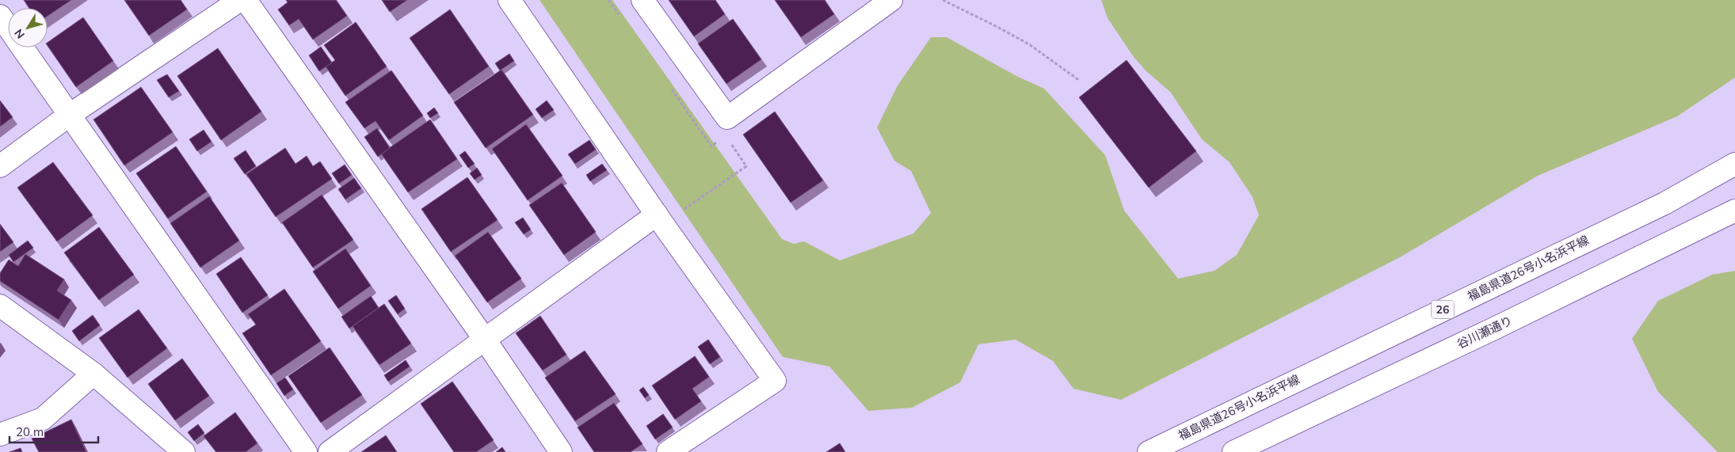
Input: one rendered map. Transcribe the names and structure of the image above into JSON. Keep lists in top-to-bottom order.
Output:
{
  "streets": {
    "street": ["福島県道26号小名浜平線", "26", "谷川瀬通り"]
  },
  "scale_bar": "20 m",
  "north": "bottom left"
}
